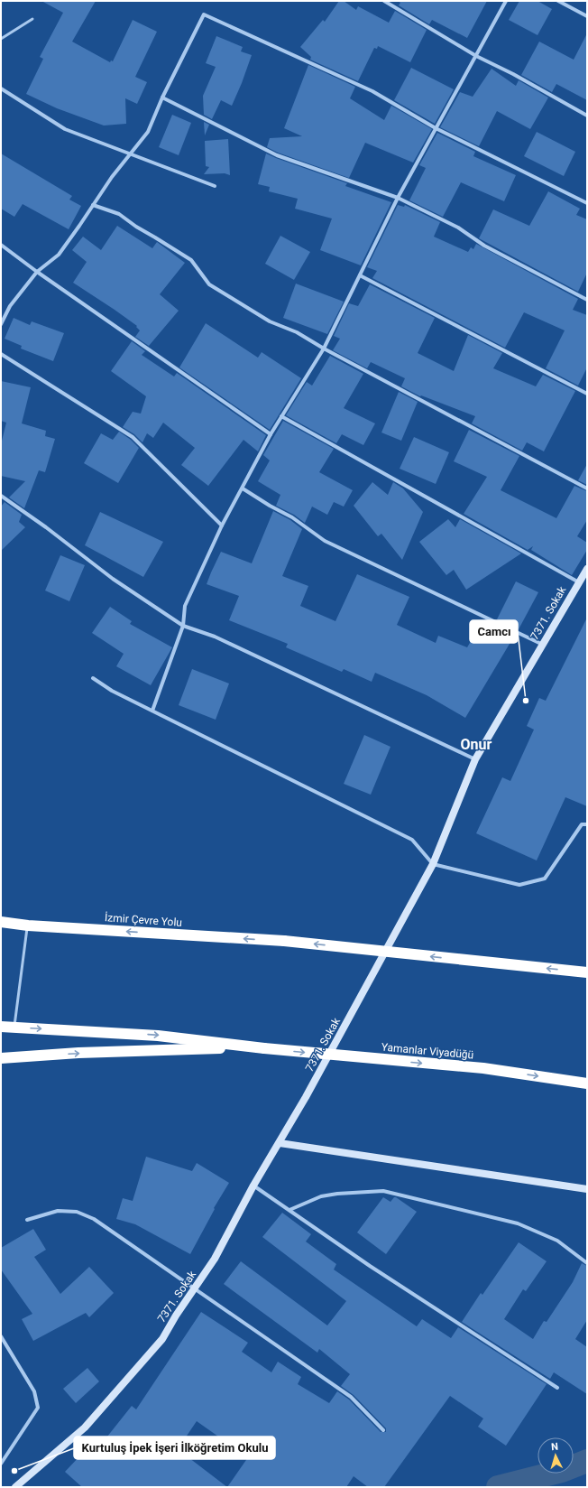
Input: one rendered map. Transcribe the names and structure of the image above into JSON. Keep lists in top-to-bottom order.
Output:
{
  "streets": {
    "highway": ["İzmir Çevre Yolu", "Yamanlar Viyadüğü"],
    "street": ["7371. Sokak"]
  },
  "one_way": ["İzmir Çevre Yolu", "Yamanlar Viyadüğü"],
  "districts": ["Onur"],
  "places": ["Camcı", "Kurtuluş İpek İşeri İlköğretim Okulu"],
  "north": "top"
}
